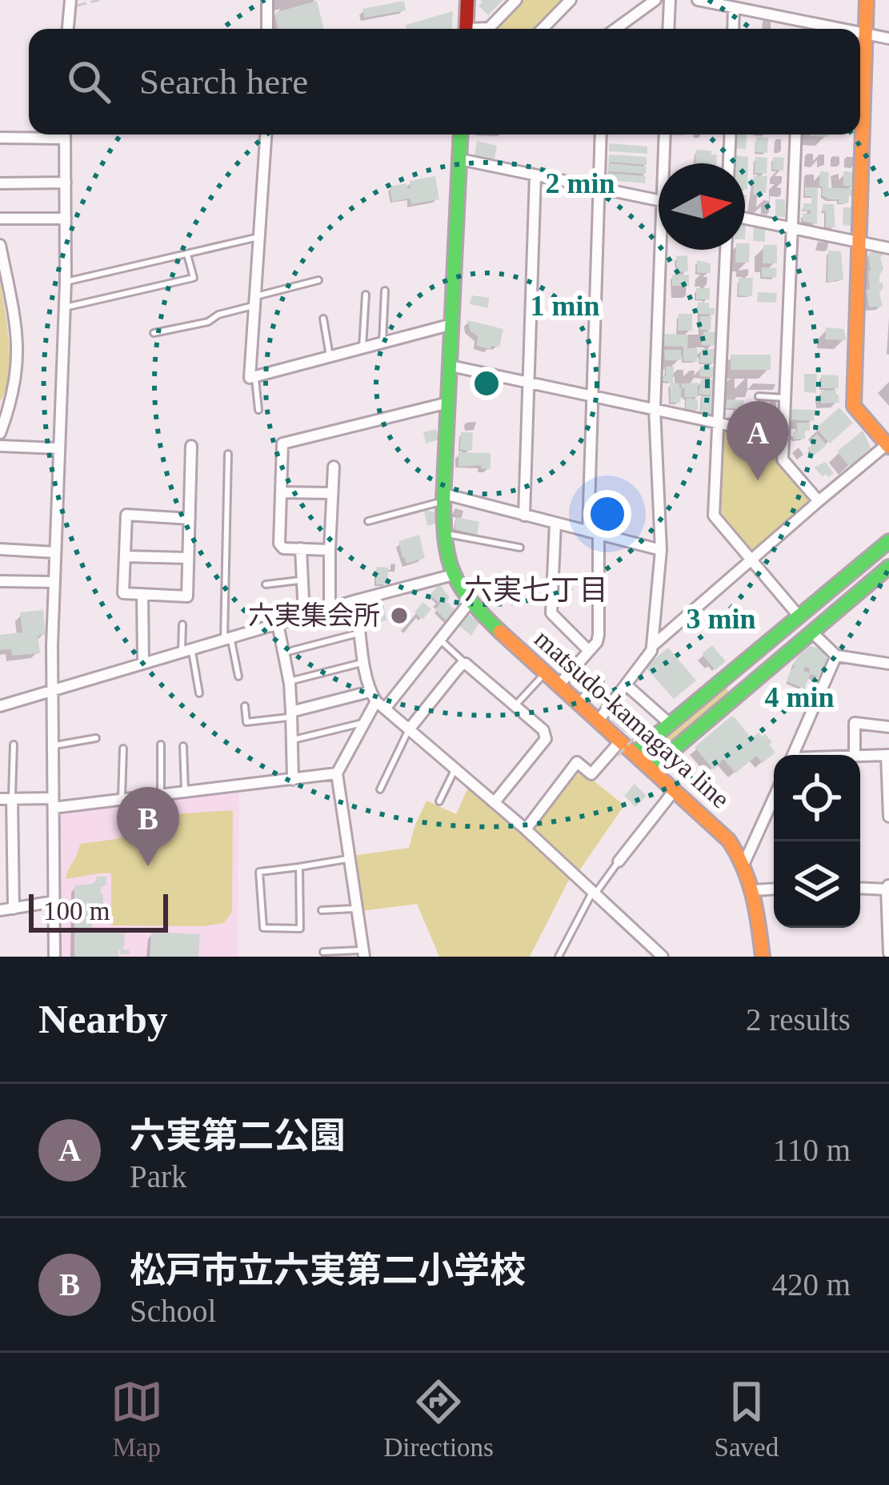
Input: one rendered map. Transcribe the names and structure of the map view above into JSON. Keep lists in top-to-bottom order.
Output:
{
  "streets": {
    "street": ["matsudo-kamagaya line"]
  },
  "districts": ["六実七丁目"],
  "places": ["六実集会所"],
  "scale_bar": "100 m",
  "north": "right",
  "page": {
    "search": "Search here",
    "pins": ["A", "B"],
    "scale": "100 m",
    "heading": ["Nearby", "2 results"],
    "list": [
      {
        "mark": "A",
        "name": "六実第二公園",
        "note": "Park",
        "value": "110 m"
      },
      {
        "mark": "B",
        "name": "松戸市立六実第二小学校",
        "note": "School",
        "value": "420 m"
      }
    ],
    "nav": ["Map", "Directions", "Saved"]
  },
  "rings": [
    "2 min",
    "1 min",
    "3 min",
    "4 min"
  ]
}
